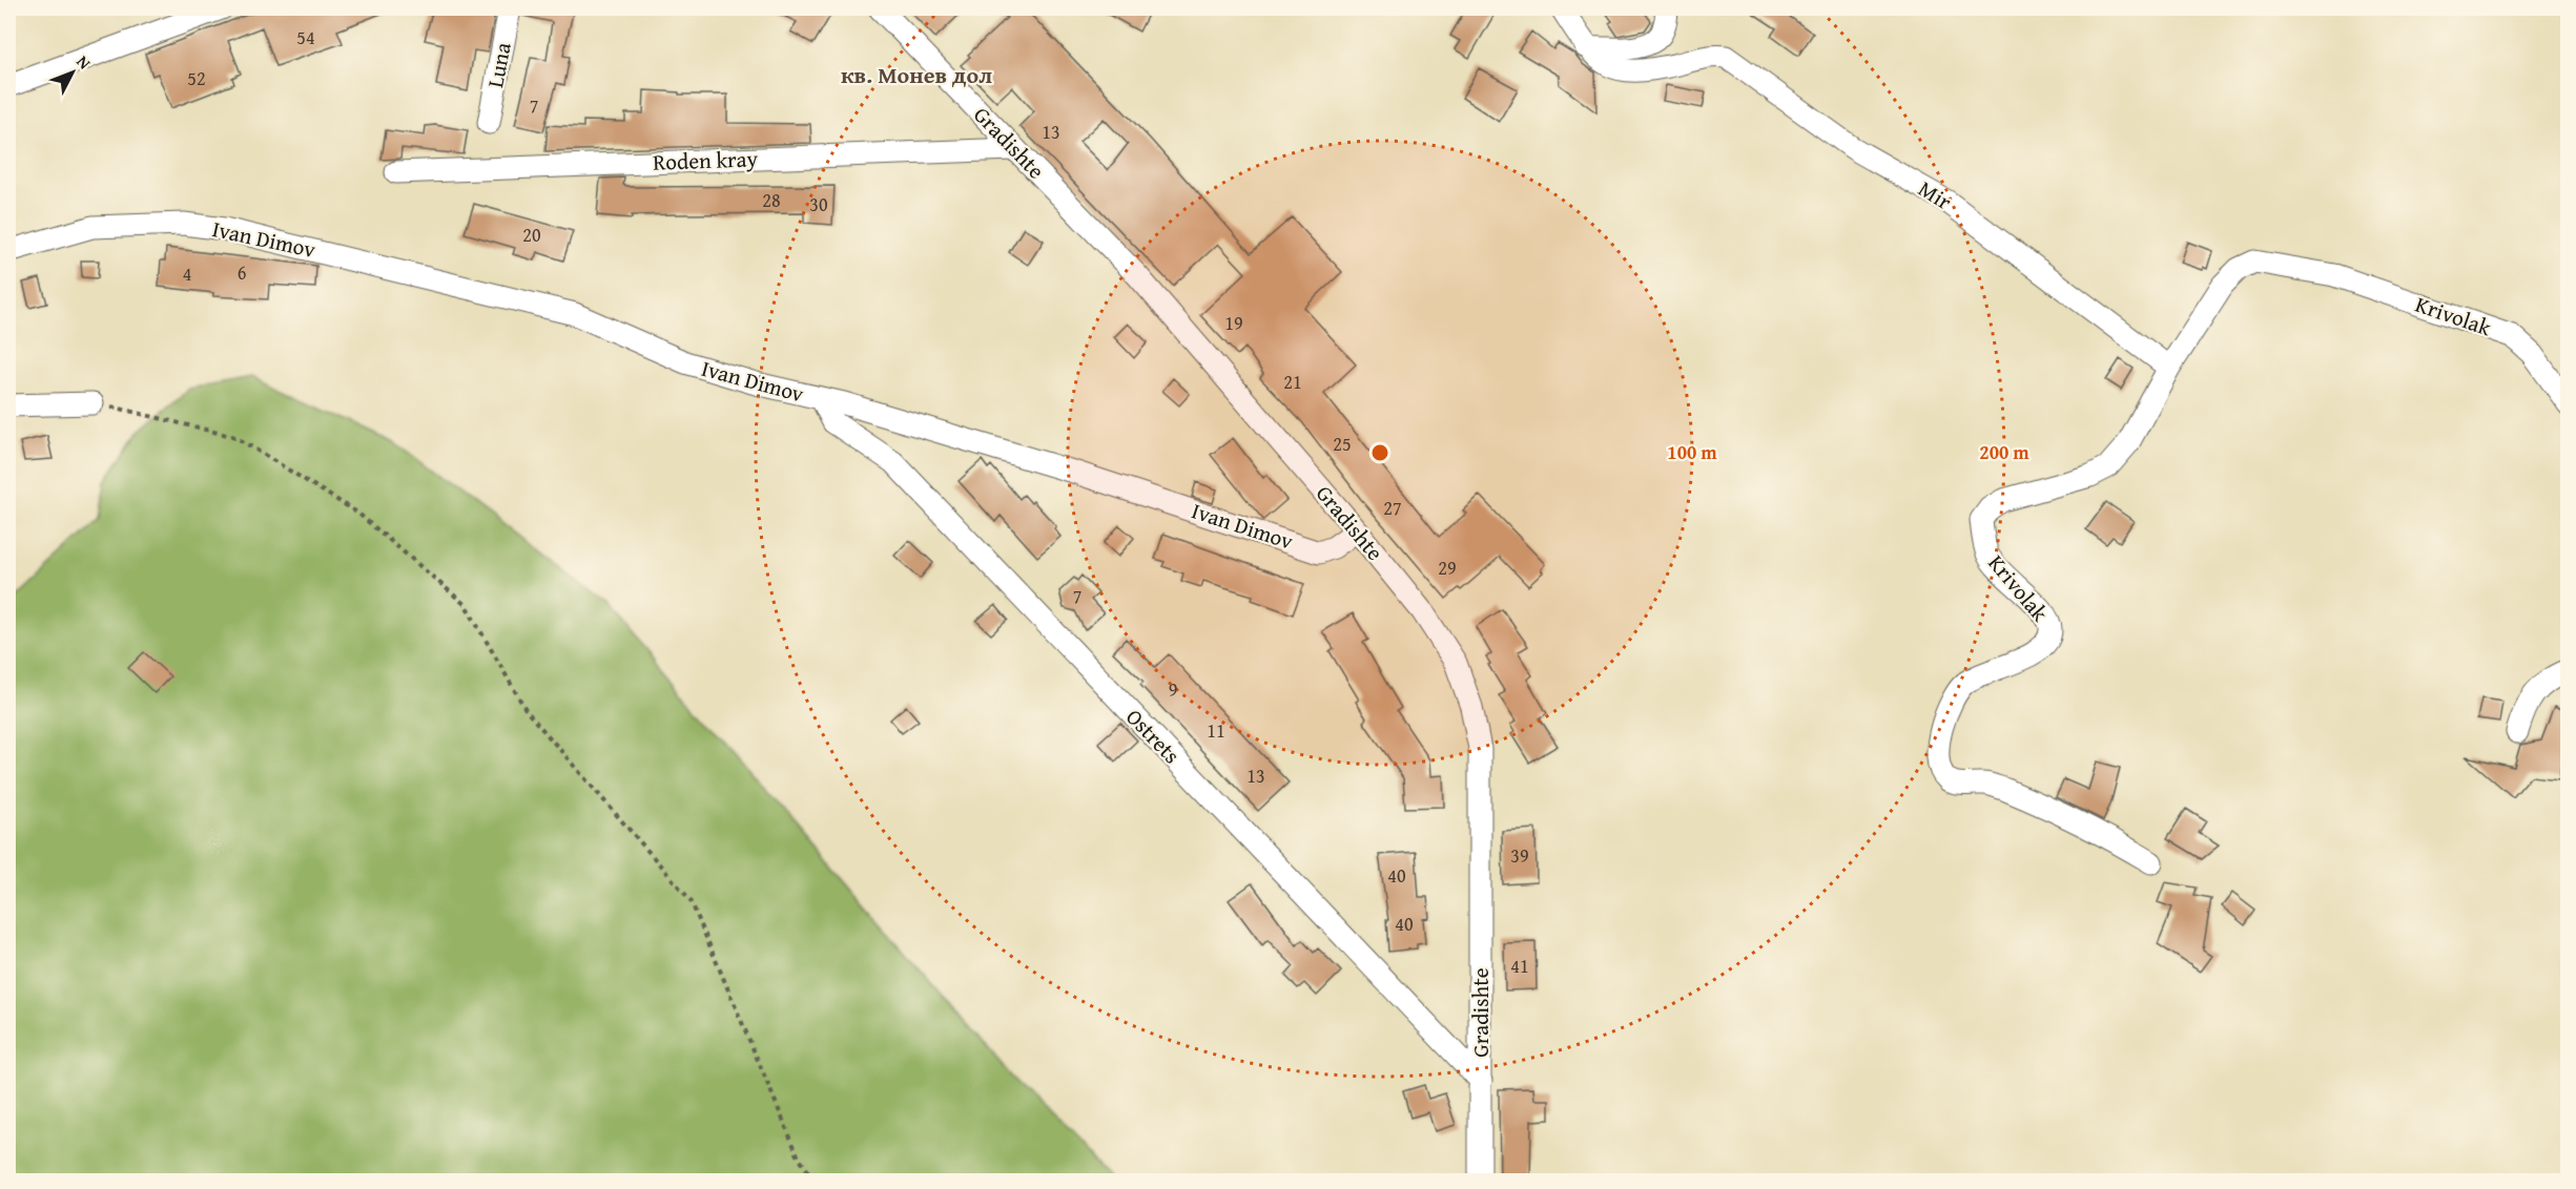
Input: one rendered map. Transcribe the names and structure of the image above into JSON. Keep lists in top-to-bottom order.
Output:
{
  "streets": {
    "street": [
      "Luna",
      "Gradishte",
      "Roden kray",
      "Mir",
      "Ivan Dimov",
      "Krivolak",
      "Ostrets"
    ]
  },
  "crossings": [
    ["Gradishte", "Roden kray"],
    ["Gradishte", "Ivan Dimov"],
    ["Gradishte", "Ostrets"],
    ["Mir", "Krivolak"],
    ["Ivan Dimov", "Ostrets"]
  ],
  "districts": ["кв. Монев дол"],
  "house_numbers": [
    "54",
    "52",
    "7",
    "13",
    "28",
    "30",
    "20",
    "6",
    "4",
    "19",
    "21",
    "25",
    "27",
    "29",
    "7",
    "9",
    "11",
    "13",
    "39",
    "40",
    "40",
    "41"
  ],
  "north": "top right",
  "rings": ["100 m", "200 m"]
}
